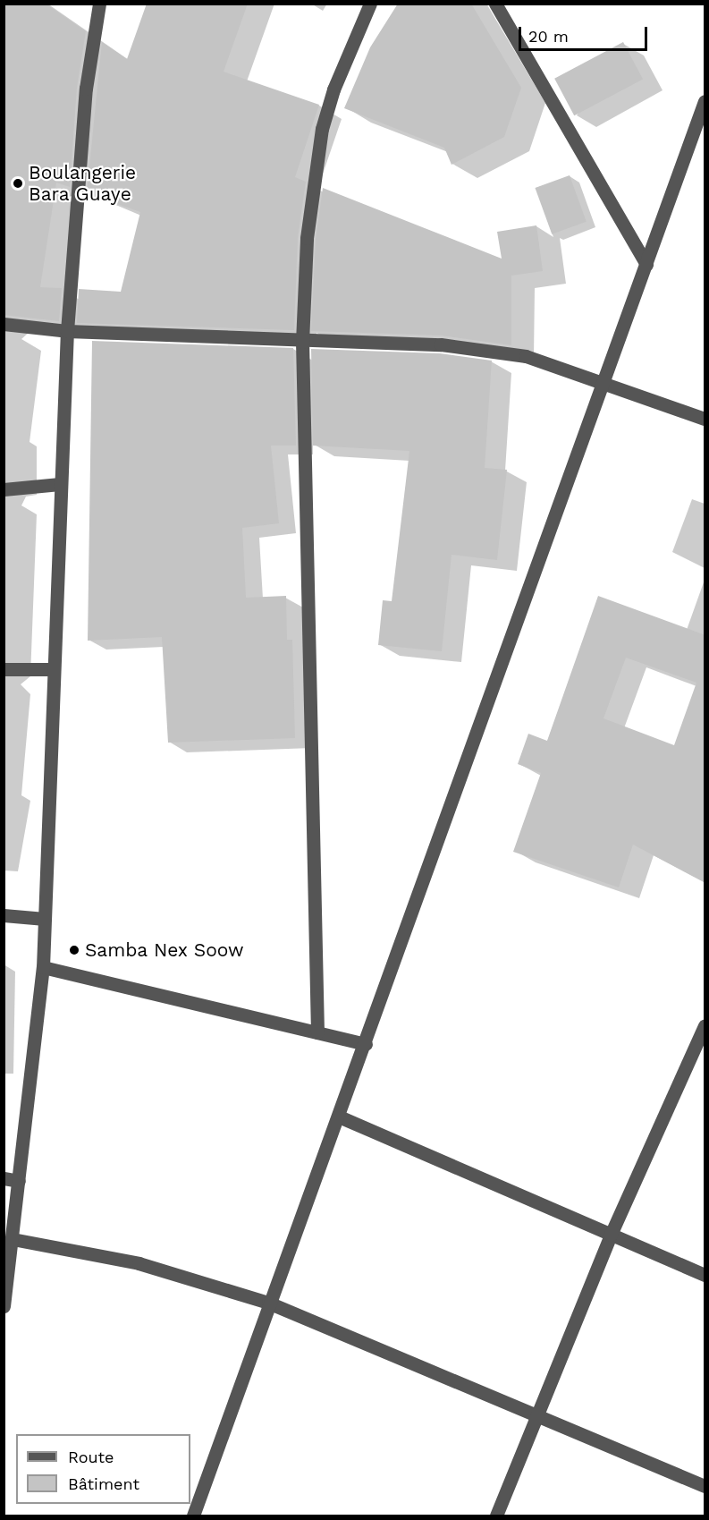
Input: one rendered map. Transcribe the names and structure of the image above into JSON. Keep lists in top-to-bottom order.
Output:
{
  "places": ["Boulangerie Bara Guaye", "Samba Nex Soow"],
  "legend": ["Route", "Bâtiment"],
  "scale_bar": "20 m"
}
